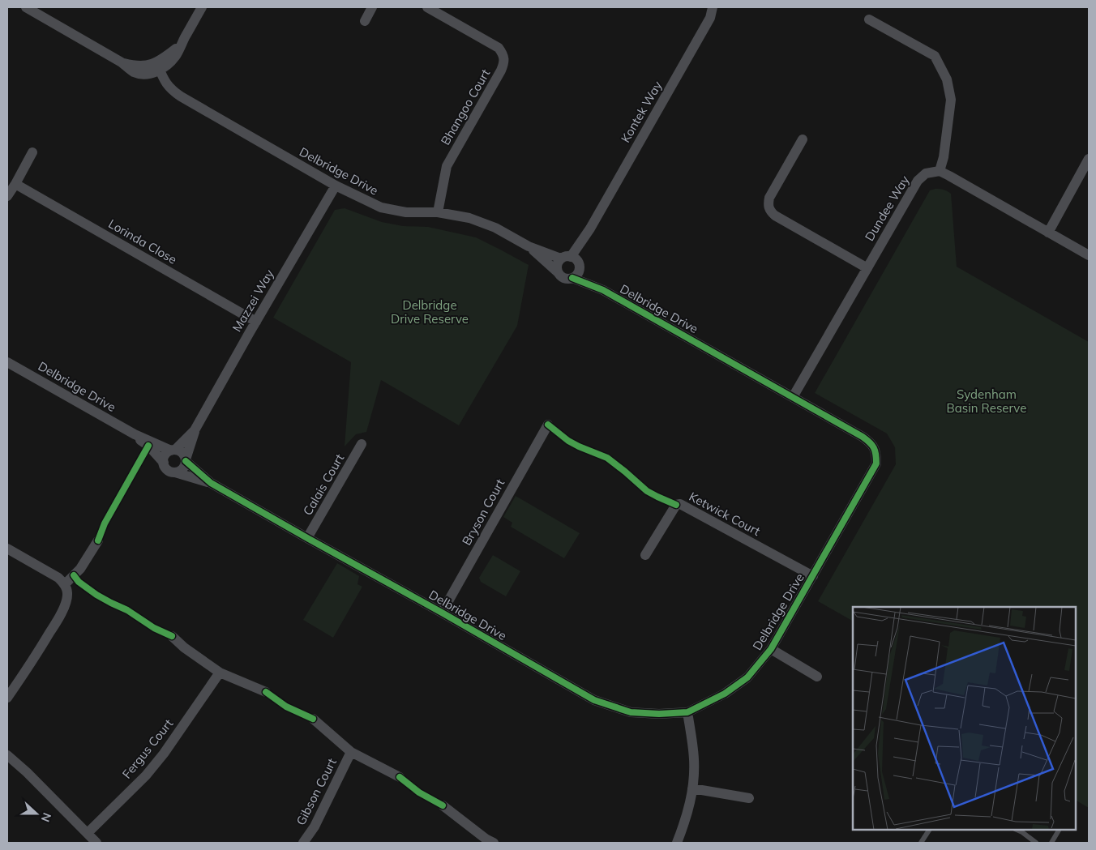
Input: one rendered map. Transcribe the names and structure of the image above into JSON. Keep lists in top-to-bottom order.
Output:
{
  "streets": {
    "street": [
      "Bhangoo Court",
      "Kontek Way",
      "Delbridge Drive",
      "Dundee Way",
      "Lorinda Close",
      "Mazzei Way",
      "Calais Court",
      "Bryson Court",
      "Ketwick Court",
      "Fergus Court",
      "Gibson Court"
    ]
  },
  "crossings": [
    ["Bhangoo Court", "Delbridge Drive"],
    ["Kontek Way", "Delbridge Drive"],
    ["Delbridge Drive", "Dundee Way"],
    ["Delbridge Drive", "Mazzei Way"],
    ["Delbridge Drive", "Calais Court"],
    ["Delbridge Drive", "Bryson Court"],
    ["Delbridge Drive", "Ketwick Court"],
    ["Lorinda Close", "Mazzei Way"]
  ],
  "parks": ["Delbridge Drive Reserve", "Sydenham Basin Reserve"],
  "north": "right"
}
